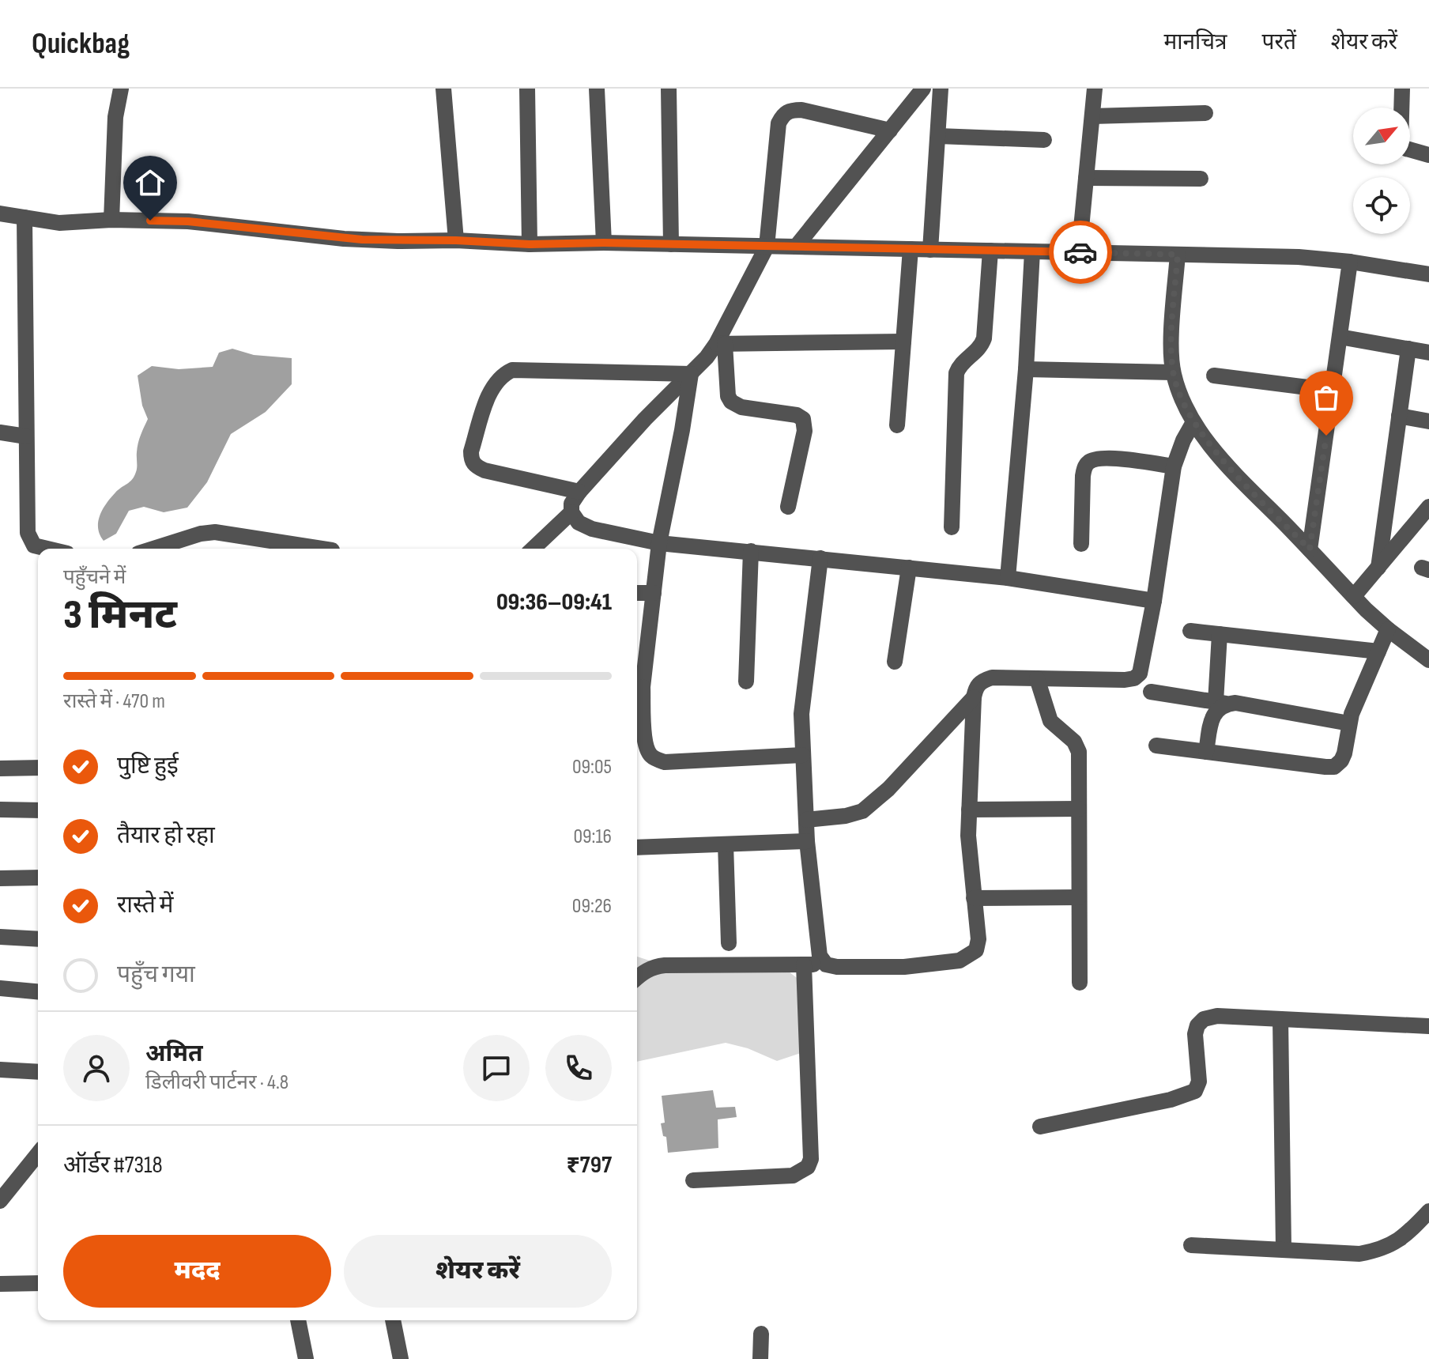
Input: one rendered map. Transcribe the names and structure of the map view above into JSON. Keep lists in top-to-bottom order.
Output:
{
  "north": "top right",
  "page": {
    "header": "Quickbag",
    "nav": ["मानचित्र", "परतें", "शेयर करें"],
    "heading": ["3 मिनट", "पहुँचने में", "09:36–09:41"],
    "panel": [
      "अमित",
      "डिलीवरी पार्टनर · 4.8",
      "ऑर्डर #7318",
      "₹797"
    ],
    "bar": "रास्ते में · 470 m",
    "list": [
      ["पुष्टि हुई", "09:05"],
      ["तैयार हो रहा", "09:16"],
      ["रास्ते में", "09:26"],
      "पहुँच गया"
    ],
    "buttons": ["मदद", "शेयर करें"]
  }
}
